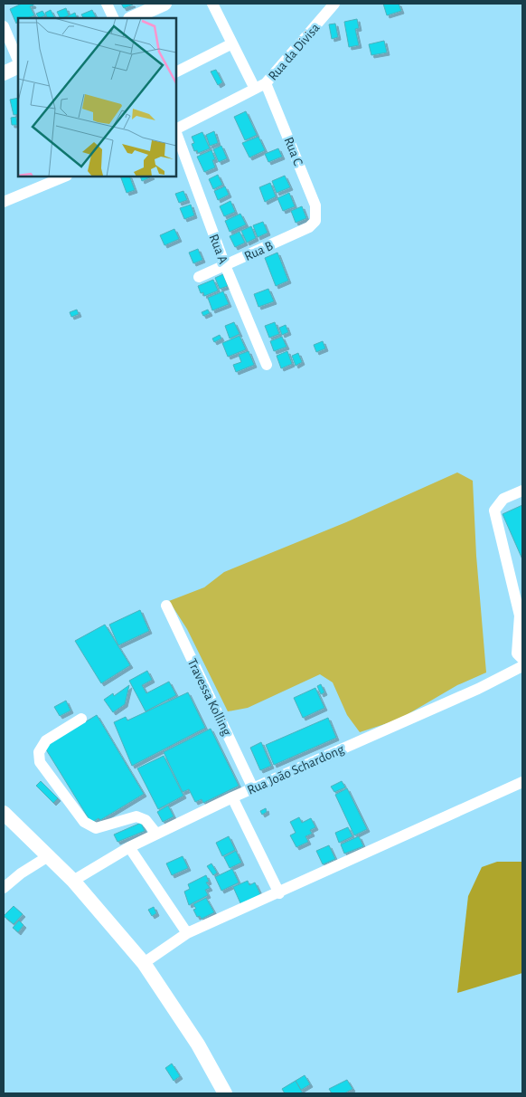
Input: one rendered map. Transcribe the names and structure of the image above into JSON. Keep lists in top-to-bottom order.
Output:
{
  "streets": {
    "street": [
      "Rua da Divisa",
      "Rua C",
      "Rua A",
      "Rua B",
      "Travessa Kolling",
      "Rua João Schardong"
    ]
  },
  "crossings": [
    ["Rua da Divisa", "Rua C"],
    ["Rua C", "Rua B"],
    ["Rua A", "Rua B"],
    ["Travessa Kolling", "Rua João Schardong"]
  ]
}
